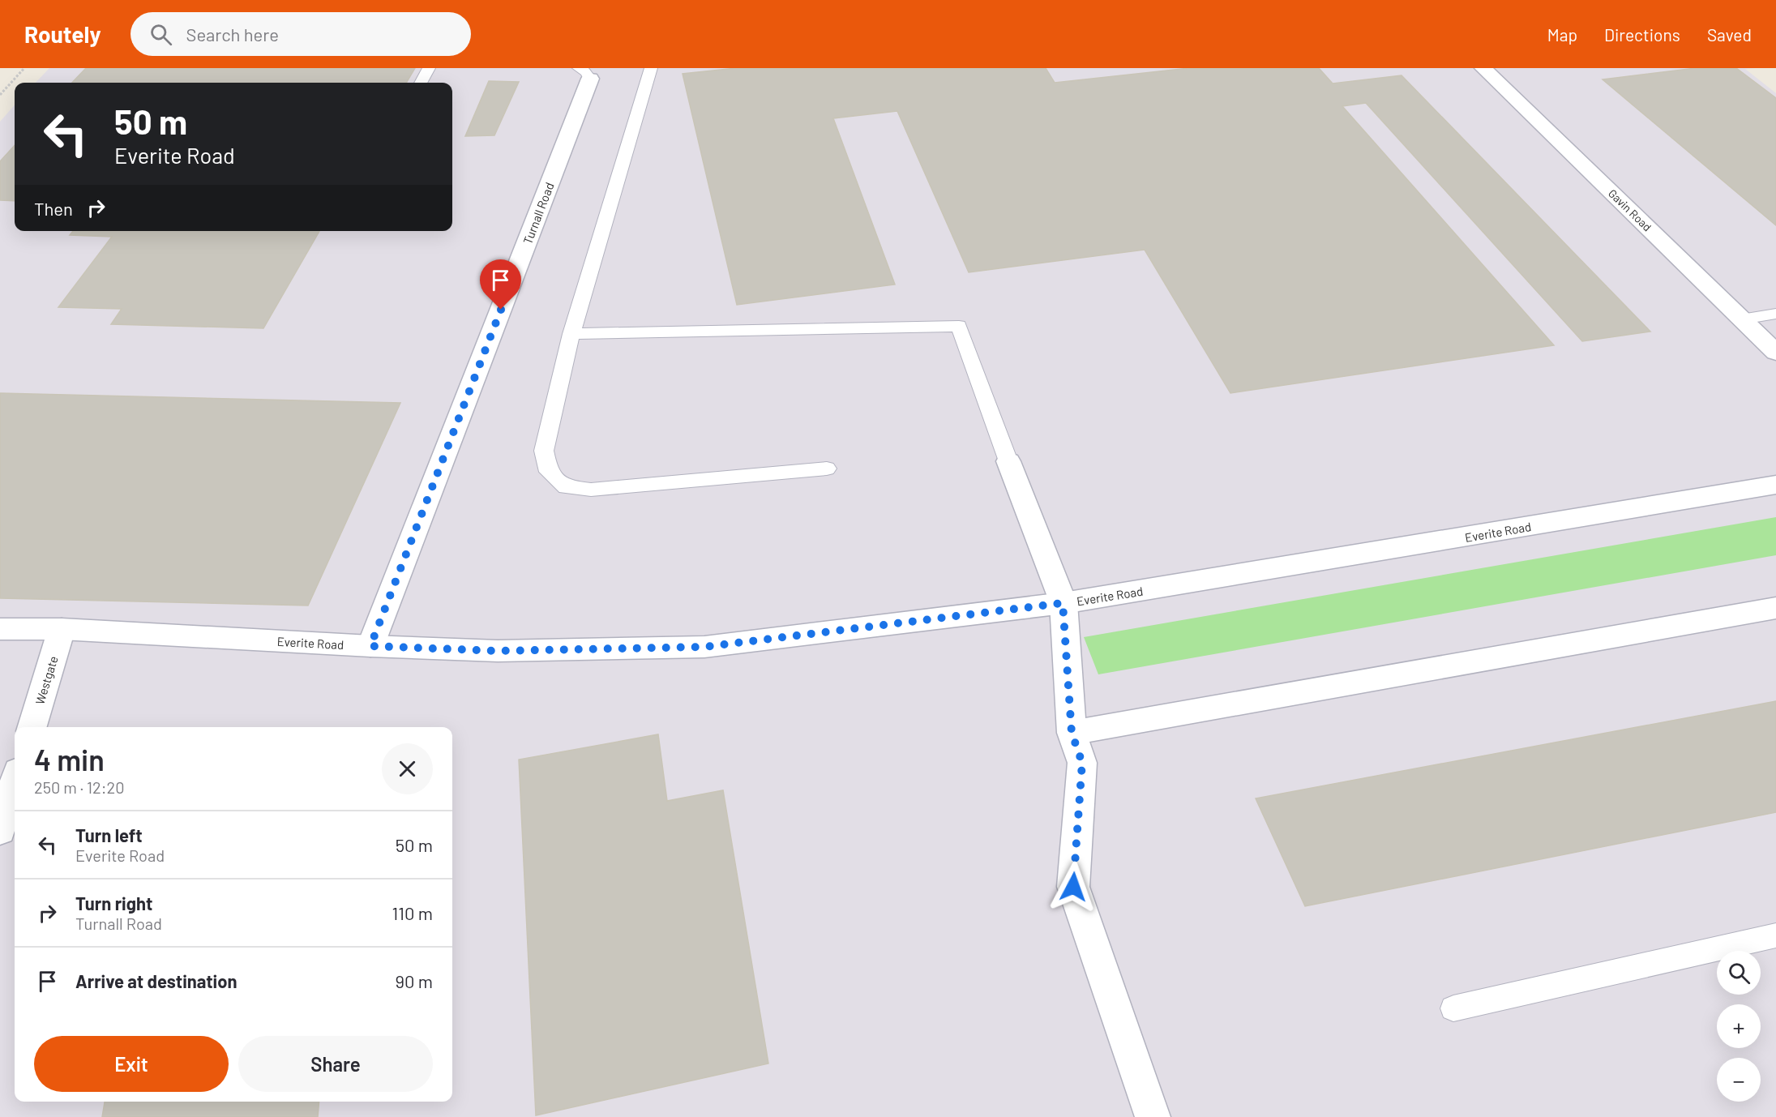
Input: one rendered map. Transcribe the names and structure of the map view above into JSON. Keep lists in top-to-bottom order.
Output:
{
  "streets": {
    "street": [
      "Gavin Road",
      "Turnall Road",
      "Everite Road",
      "Westgate"
    ]
  },
  "crossings": [
    ["Turnall Road", "Everite Road"],
    ["Everite Road", "Westgate"]
  ],
  "page": {
    "header": "Routely",
    "search": "Search here",
    "nav": ["Map", "Directions", "Saved"],
    "turn": ["50 m", "Everite Road"],
    "then": "Then",
    "heading": ["4 min", "250 m · 12:20"],
    "list": [
      {
        "name": "Turn left",
        "note": "Everite Road",
        "value": "50 m"
      },
      {
        "name": "Turn right",
        "note": "Turnall Road",
        "value": "110 m"
      },
      {
        "name": "Arrive at destination",
        "value": "90 m"
      }
    ],
    "map_buttons": ["+", "−"],
    "buttons": ["Exit", "Share"]
  }
}
